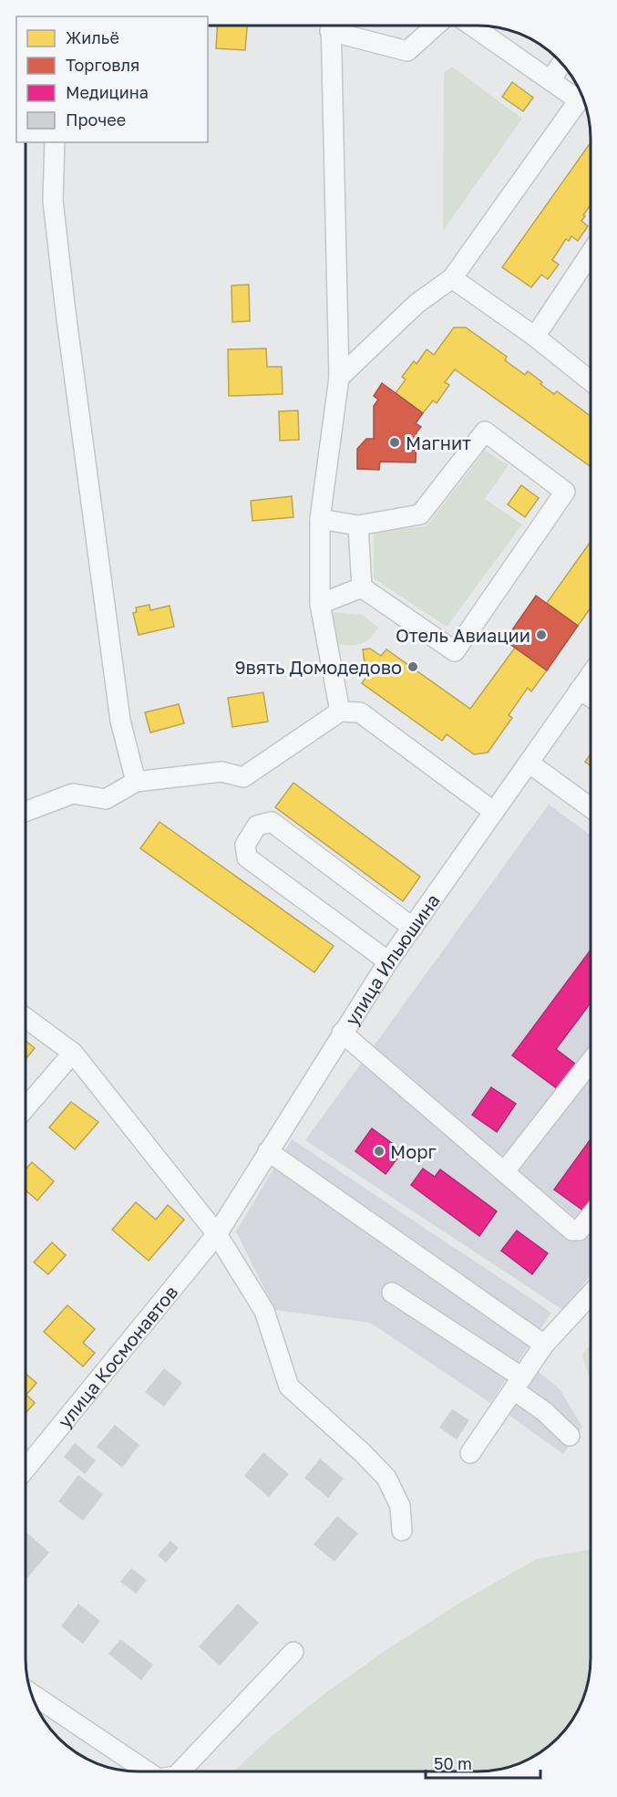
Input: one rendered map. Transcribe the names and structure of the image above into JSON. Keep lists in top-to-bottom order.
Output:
{
  "streets": {
    "street": ["улица Ильюшина", "улица Космонавтов"]
  },
  "crossings": [
    ["улица Ильюшина", "улица Космонавтов"]
  ],
  "places": [
    "Магнит",
    "Отель Авиации",
    "9вять Домодедово",
    "Морг"
  ],
  "legend": [
    "Жильё",
    "Торговля",
    "Медицина",
    "Прочее"
  ],
  "scale_bar": "50 m"
}
